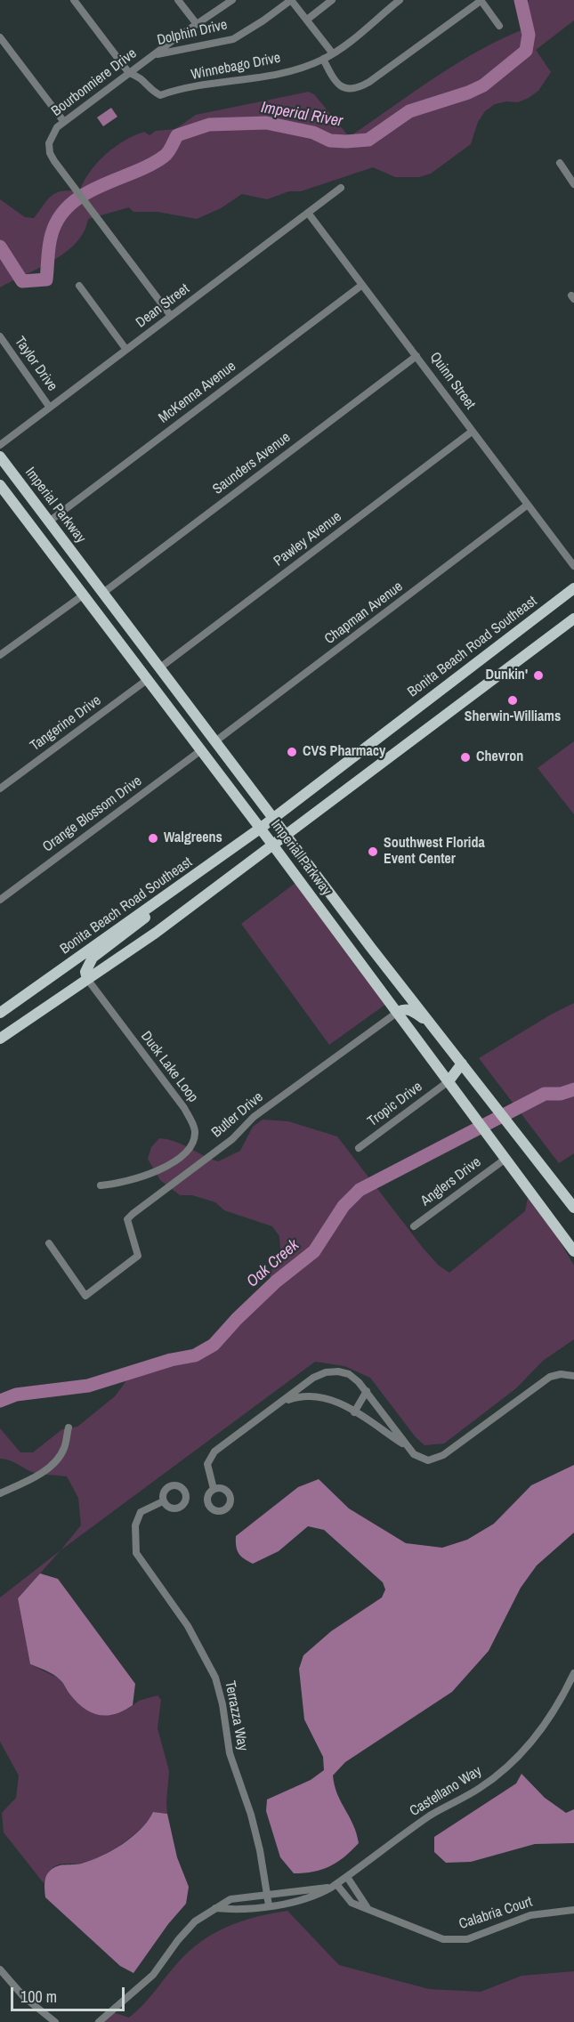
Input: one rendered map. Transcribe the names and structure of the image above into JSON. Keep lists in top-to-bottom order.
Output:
{
  "streets": {
    "main road": ["Imperial Parkway", "Bonita Beach Road Southeast"],
    "street": [
      "Dolphin Drive",
      "Winnebago Drive",
      "Bourbonniere Drive",
      "Dean Street",
      "Taylor Drive",
      "Quinn Street",
      "McKenna Avenue",
      "Saunders Avenue",
      "Pawley Avenue",
      "Chapman Avenue",
      "Tangerine Drive",
      "Orange Blossom Drive",
      "Duck Lake Loop",
      "Tropic Drive",
      "Butler Drive",
      "Anglers Drive",
      "Terrazza Way",
      "Castellano Way",
      "Calabria Court"
    ]
  },
  "crossings": [
    ["Dolphin Drive", "Bourbonniere Drive"],
    ["Winnebago Drive", "Bourbonniere Drive"],
    ["Bourbonniere Drive", "Dean Street"],
    ["Dean Street", "Taylor Drive"],
    ["Dean Street", "Quinn Street"],
    ["Quinn Street", "McKenna Avenue"],
    ["Quinn Street", "Saunders Avenue"],
    ["Quinn Street", "Pawley Avenue"],
    ["Quinn Street", "Chapman Avenue"],
    ["McKenna Avenue", "Imperial Parkway"],
    ["Saunders Avenue", "Imperial Parkway"],
    ["Imperial Parkway", "Pawley Avenue"],
    ["Imperial Parkway", "Chapman Avenue"],
    ["Imperial Parkway", "Bonita Beach Road Southeast"],
    ["Imperial Parkway", "Tangerine Drive"],
    ["Imperial Parkway", "Orange Blossom Drive"],
    ["Imperial Parkway", "Tropic Drive"],
    ["Imperial Parkway", "Butler Drive"],
    ["Imperial Parkway", "Anglers Drive"],
    ["Terrazza Way", "Castellano Way"],
    ["Castellano Way", "Calabria Court"]
  ],
  "water": ["Imperial River", "Oak Creek"],
  "places": [
    "Dunkin'",
    "Sherwin-Williams",
    "CVS Pharmacy",
    "Chevron",
    "Walgreens",
    "Southwest Florida Event Center"
  ],
  "scale_bar": "100 m"
}
